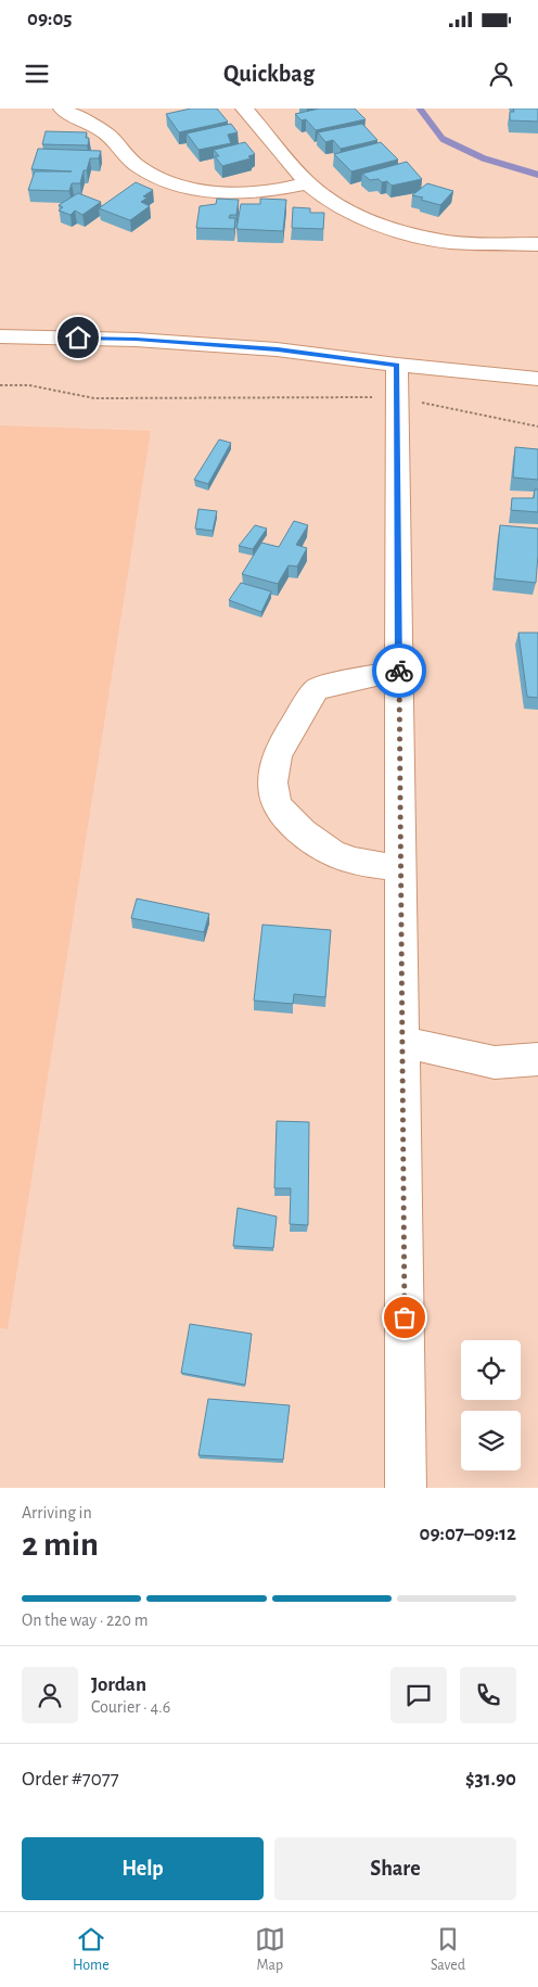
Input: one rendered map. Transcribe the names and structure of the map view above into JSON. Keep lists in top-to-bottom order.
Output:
{
  "page": {
    "status": "09:05",
    "header": "Quickbag",
    "heading": ["2 min", "Arriving in", "09:07–09:12"],
    "panel": [
      "Jordan",
      "Courier · 4.6",
      "Order #7077",
      "$31.90"
    ],
    "bar": "On the way · 220 m",
    "buttons": ["Help", "Share"],
    "tabs": ["Home", "Map", "Saved"]
  }
}
